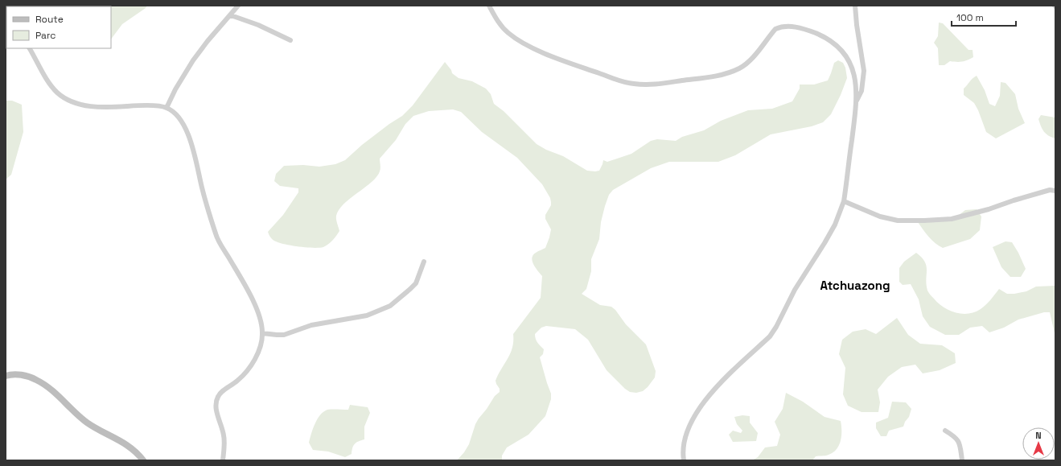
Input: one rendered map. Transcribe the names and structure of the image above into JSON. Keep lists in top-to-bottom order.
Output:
{
  "districts": ["Atchuazong"],
  "legend": ["Route", "Parc"],
  "scale_bar": "100 m",
  "north": "top"
}
